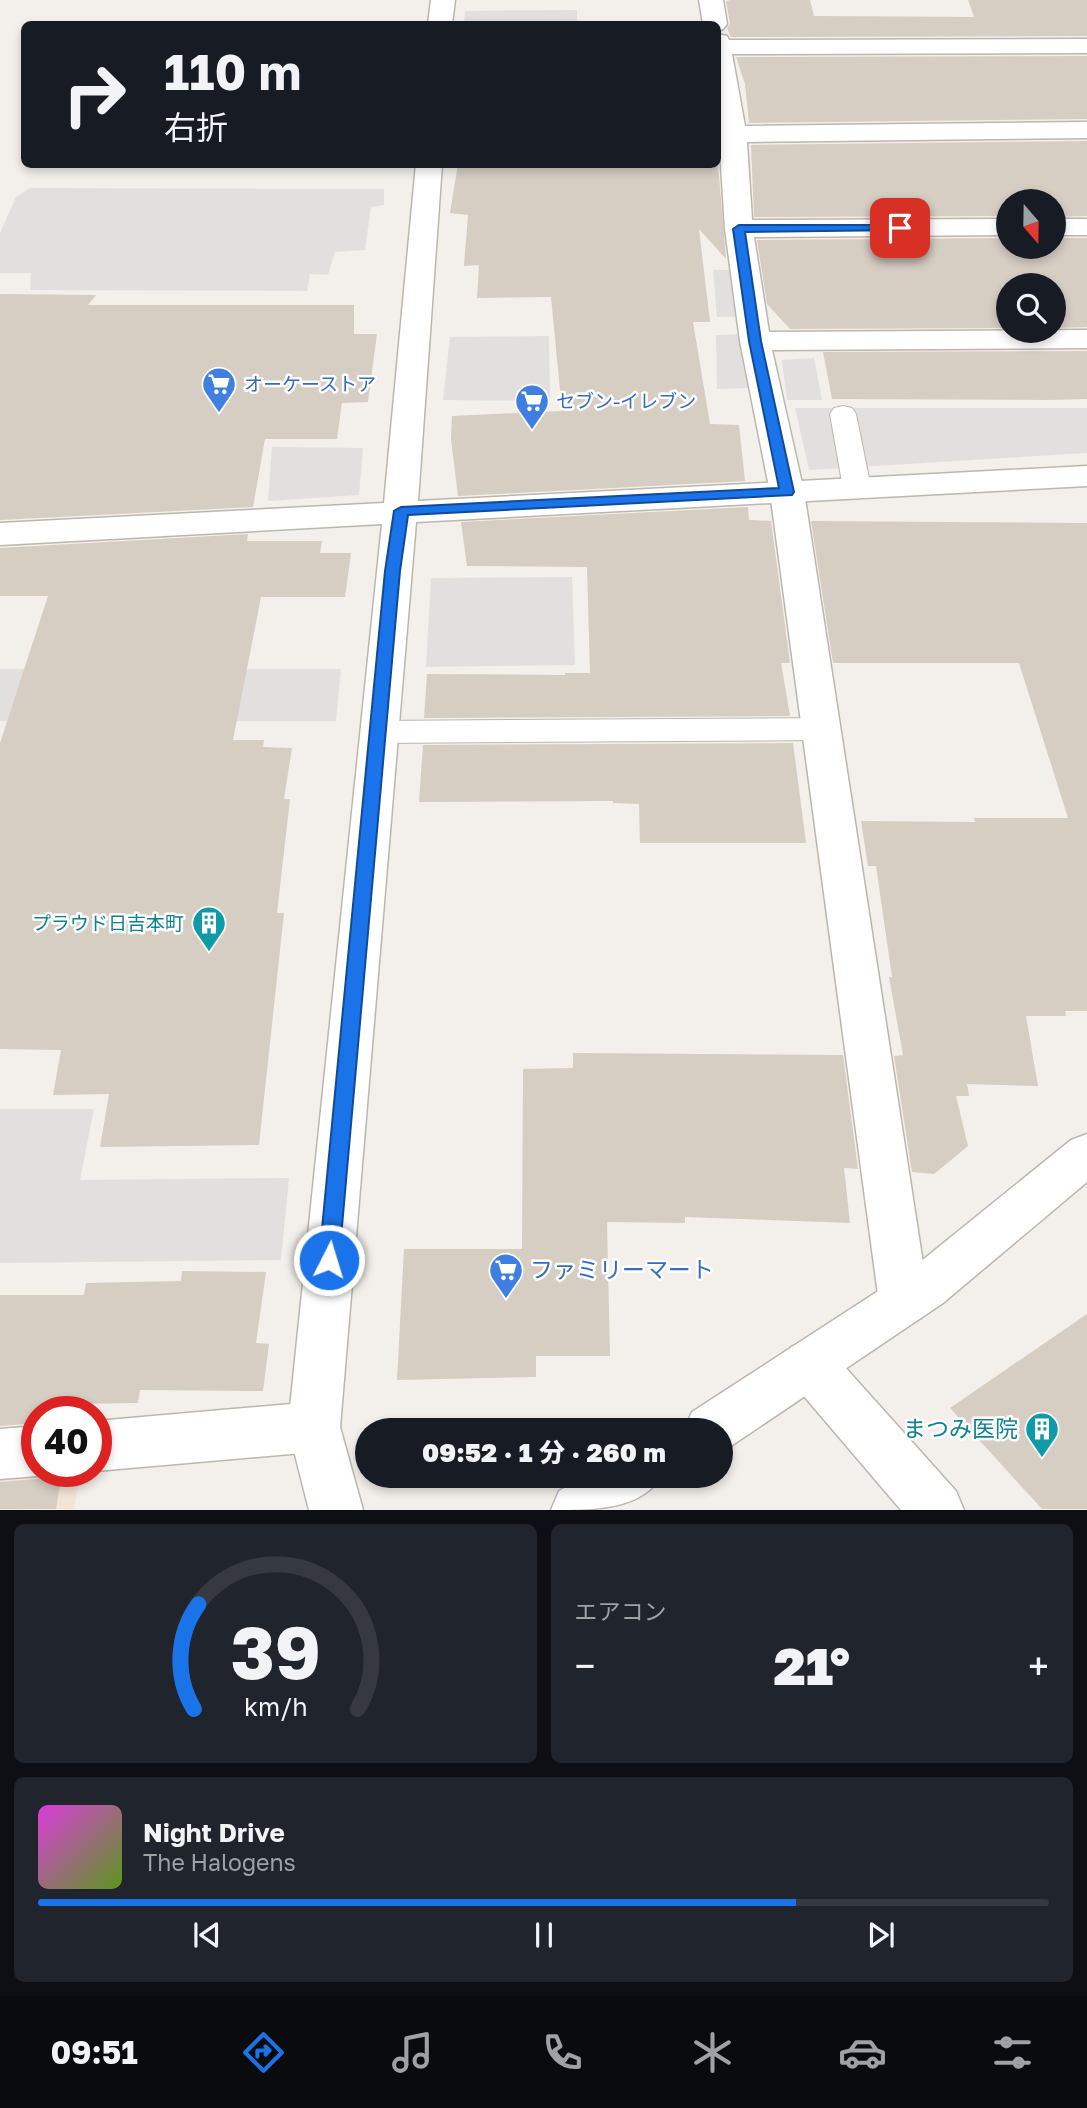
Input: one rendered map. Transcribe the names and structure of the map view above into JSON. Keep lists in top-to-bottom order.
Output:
{
  "places": {
    "supermarket": ["オーケーストア", "セブン-イレブン", "ファミリーマート"],
    "building": ["プラウド日吉本町", "まつみ医院"]
  },
  "north": "bottom",
  "page": {
    "turn": ["110 m", "右折"],
    "limit": "40",
    "trip": "09:52 · 1 分 · 260 m",
    "tile": "エアコン",
    "heat": ["−", "21°", "+"],
    "song": ["Night Drive", "The Halogens"],
    "tabs": "09:51",
    "gauge": ["39", "km/h"]
  }
}
